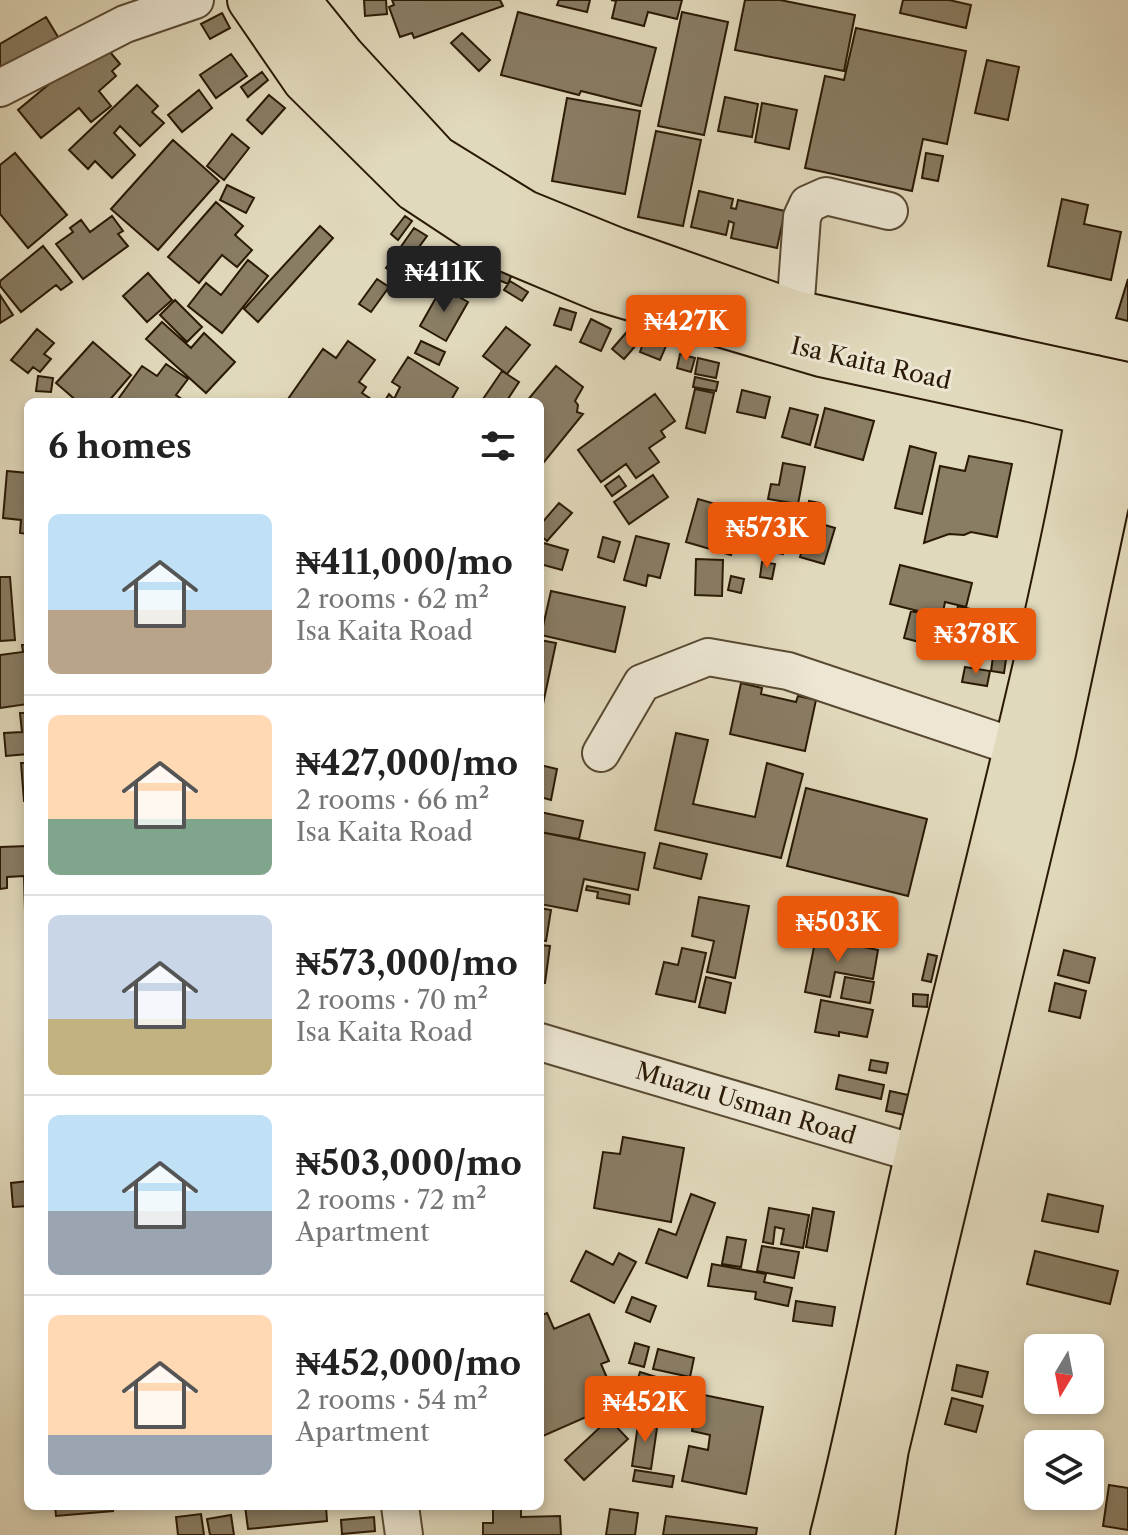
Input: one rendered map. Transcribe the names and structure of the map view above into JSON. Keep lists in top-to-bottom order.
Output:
{
  "streets": {
    "main road": ["Isa Kaita Road"],
    "street": ["Muazu Usman Road"]
  },
  "north": "bottom",
  "page": {
    "price": [
      "₦411K",
      "₦427K",
      "₦573K",
      "₦378K",
      "₦503K",
      "₦452K"
    ],
    "heading": "6 homes",
    "list": [
      {
        "name": "₦411,000/mo",
        "note": "2 rooms · 62 m² · Isa Kaita Road"
      },
      {
        "name": "₦427,000/mo",
        "note": "2 rooms · 66 m² · Isa Kaita Road"
      },
      {
        "name": "₦573,000/mo",
        "note": "2 rooms · 70 m² · Isa Kaita Road"
      },
      {
        "name": "₦503,000/mo",
        "note": "2 rooms · 72 m² · Apartment"
      },
      {
        "name": "₦452,000/mo",
        "note": "2 rooms · 54 m² · Apartment"
      }
    ]
  }
}
